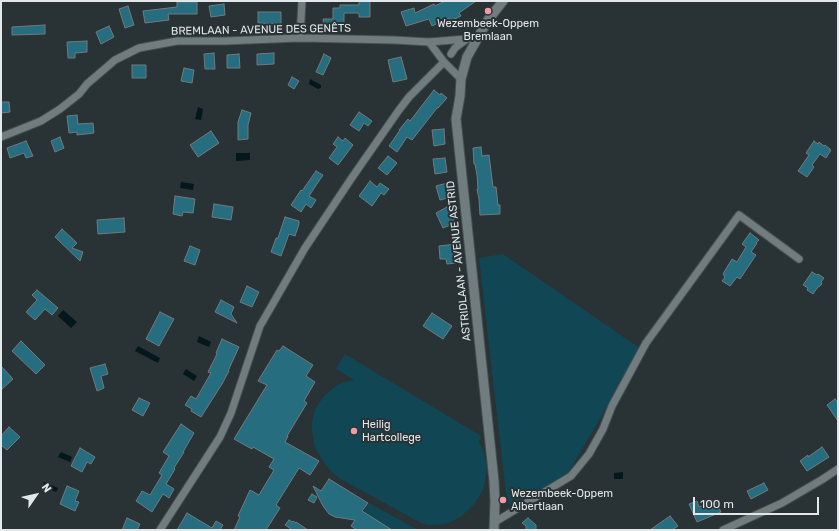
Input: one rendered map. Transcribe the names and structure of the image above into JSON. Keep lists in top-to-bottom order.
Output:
{
  "streets": {
    "street": ["BREMLAAN - AVENUE DES GENÊTS", "ASTRIDLAAN - AVENUE ASTRID"]
  },
  "crossings": [
    ["BREMLAAN - AVENUE DES GENÊTS", "ASTRIDLAAN - AVENUE ASTRID"]
  ],
  "places": ["Wezembeek-Oppem Bremlaan", "Heilig Hartcollege", "Wezembeek-Oppem Albertlaan"],
  "scale_bar": "100 m",
  "north": "top right"
}
